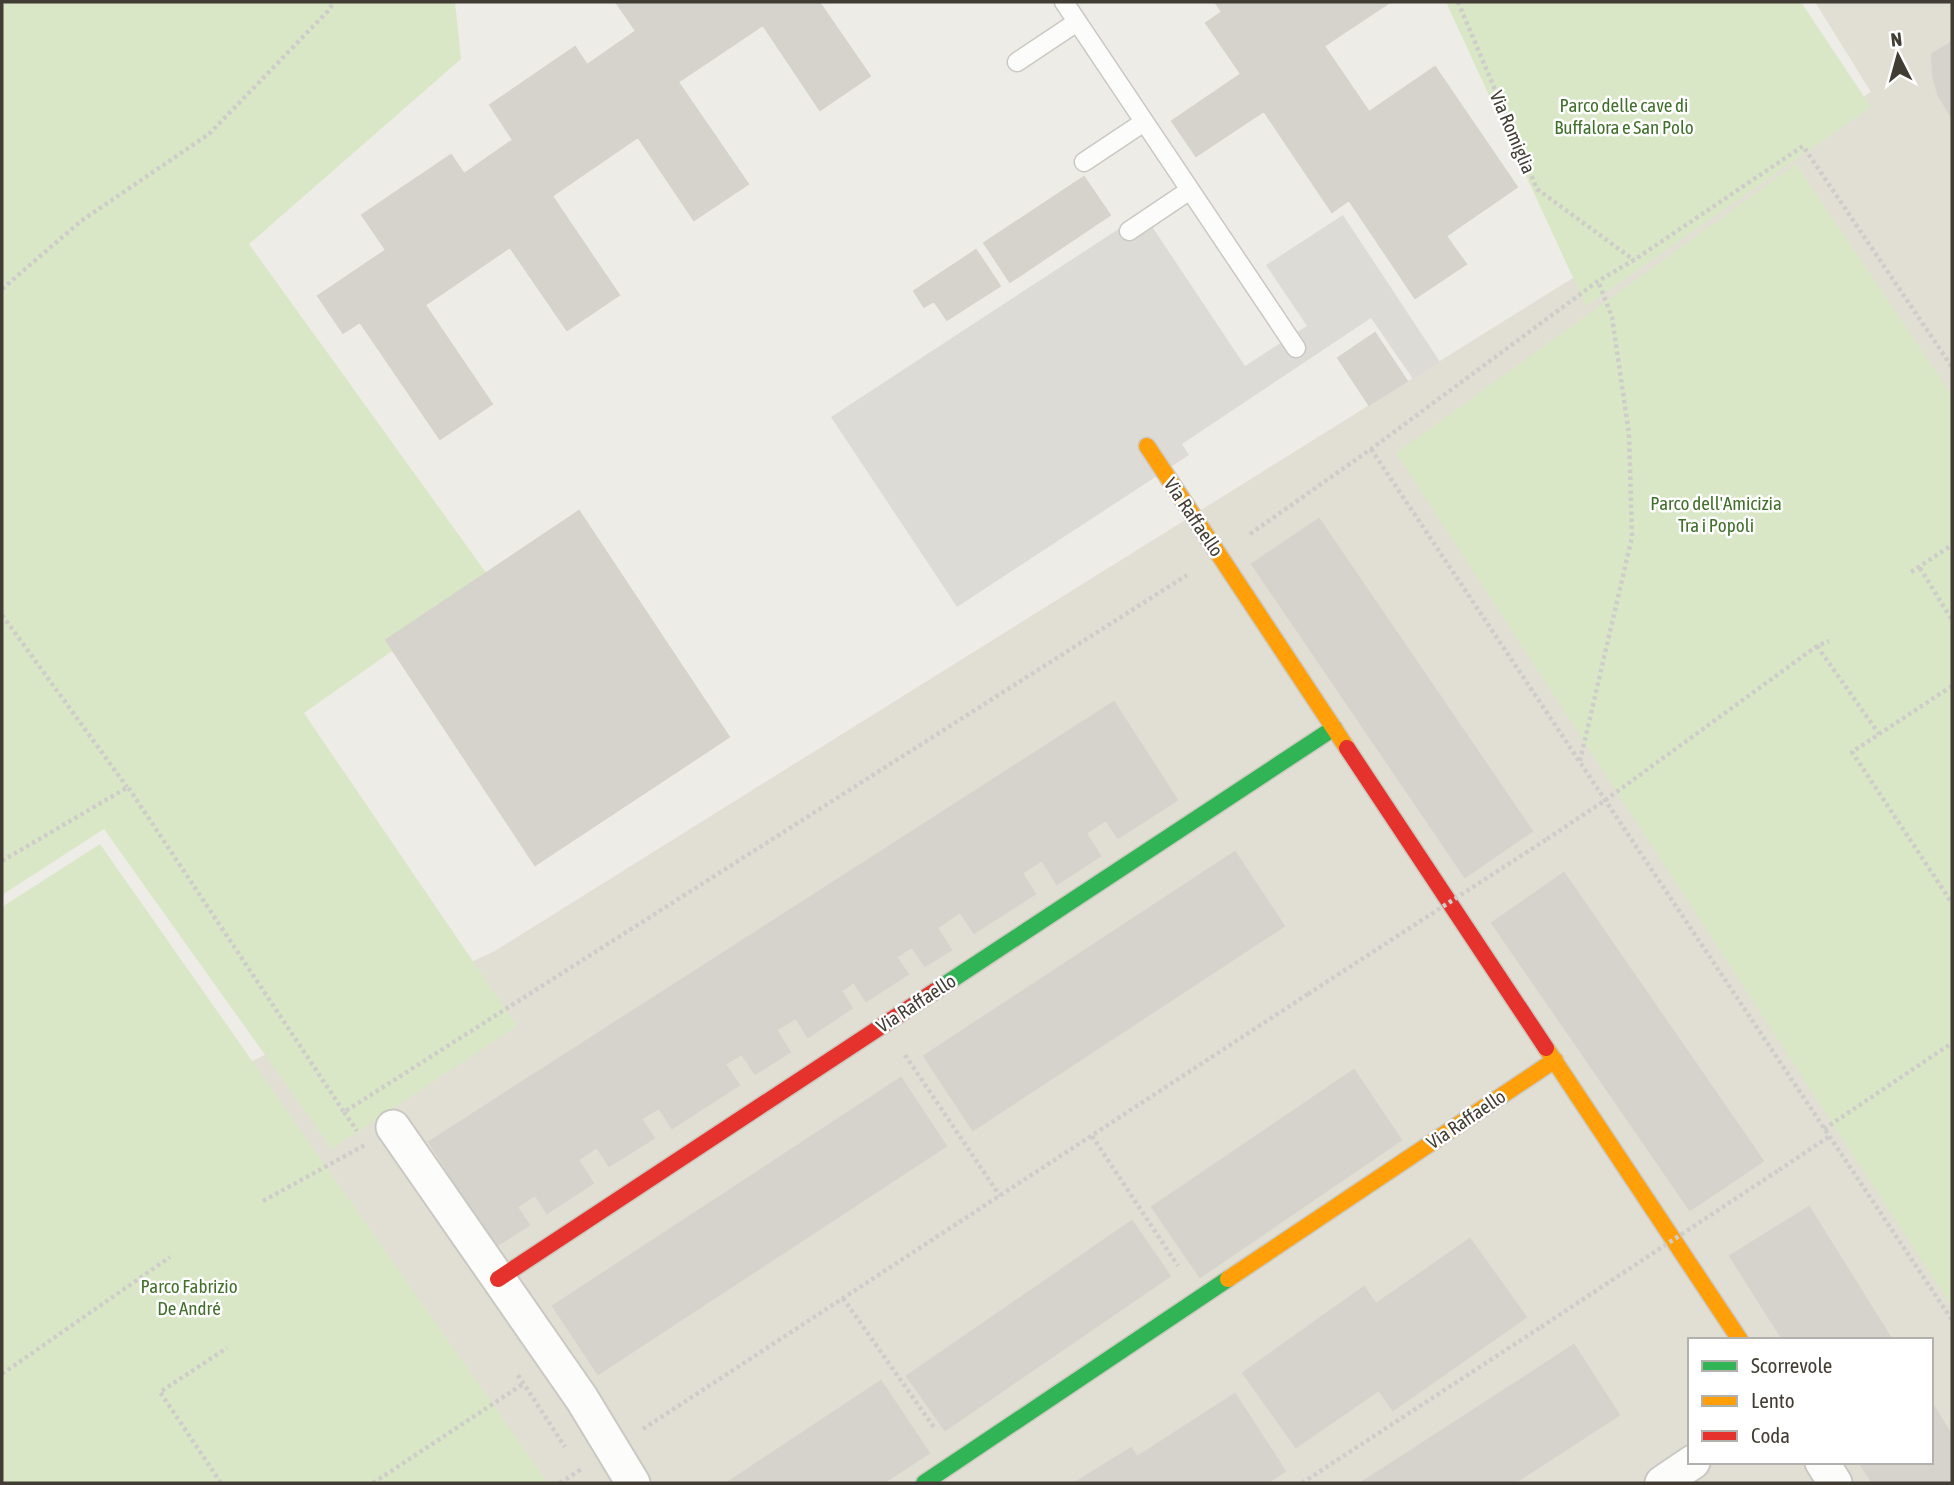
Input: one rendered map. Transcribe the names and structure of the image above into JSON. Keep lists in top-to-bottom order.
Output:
{
  "streets": {
    "street": ["Via Raffaello"],
    "path": ["Via Romiglia"]
  },
  "parks": ["Parco delle cave di Buffalora e San Polo", "Parco dell'Amicizia Tra i Popoli", "Parco Fabrizio De André"],
  "legend": ["Scorrevole", "Lento", "Coda"],
  "north": "top"
}
